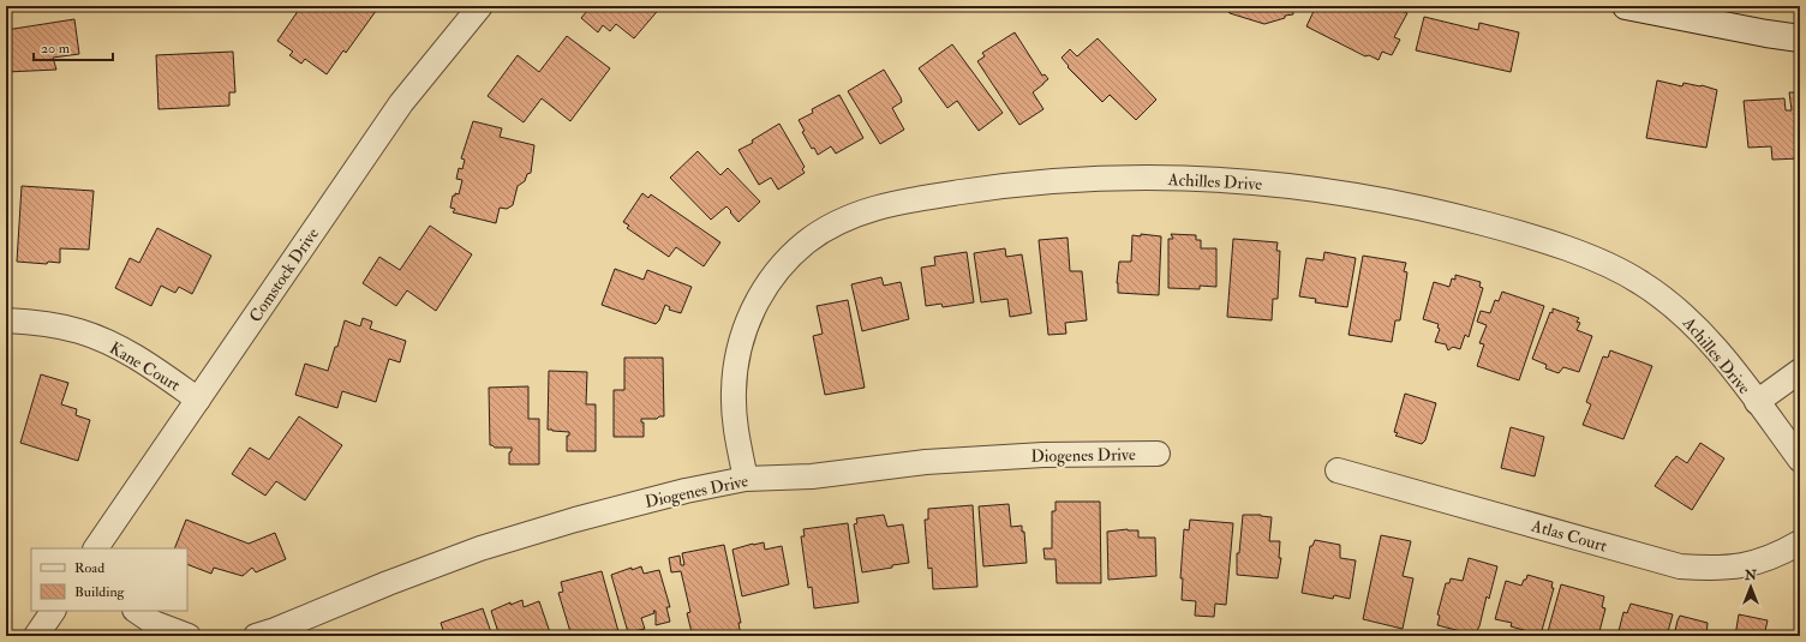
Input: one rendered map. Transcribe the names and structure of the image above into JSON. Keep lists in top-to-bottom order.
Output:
{
  "streets": {
    "street": [
      "Achilles Drive",
      "Comstock Drive",
      "Kane Court",
      "Diogenes Drive",
      "Atlas Court"
    ]
  },
  "crossings": [
    ["Achilles Drive", "Diogenes Drive"],
    ["Comstock Drive", "Kane Court"]
  ],
  "legend": ["Road", "Building"],
  "scale_bar": "20 m",
  "north": "top"
}
